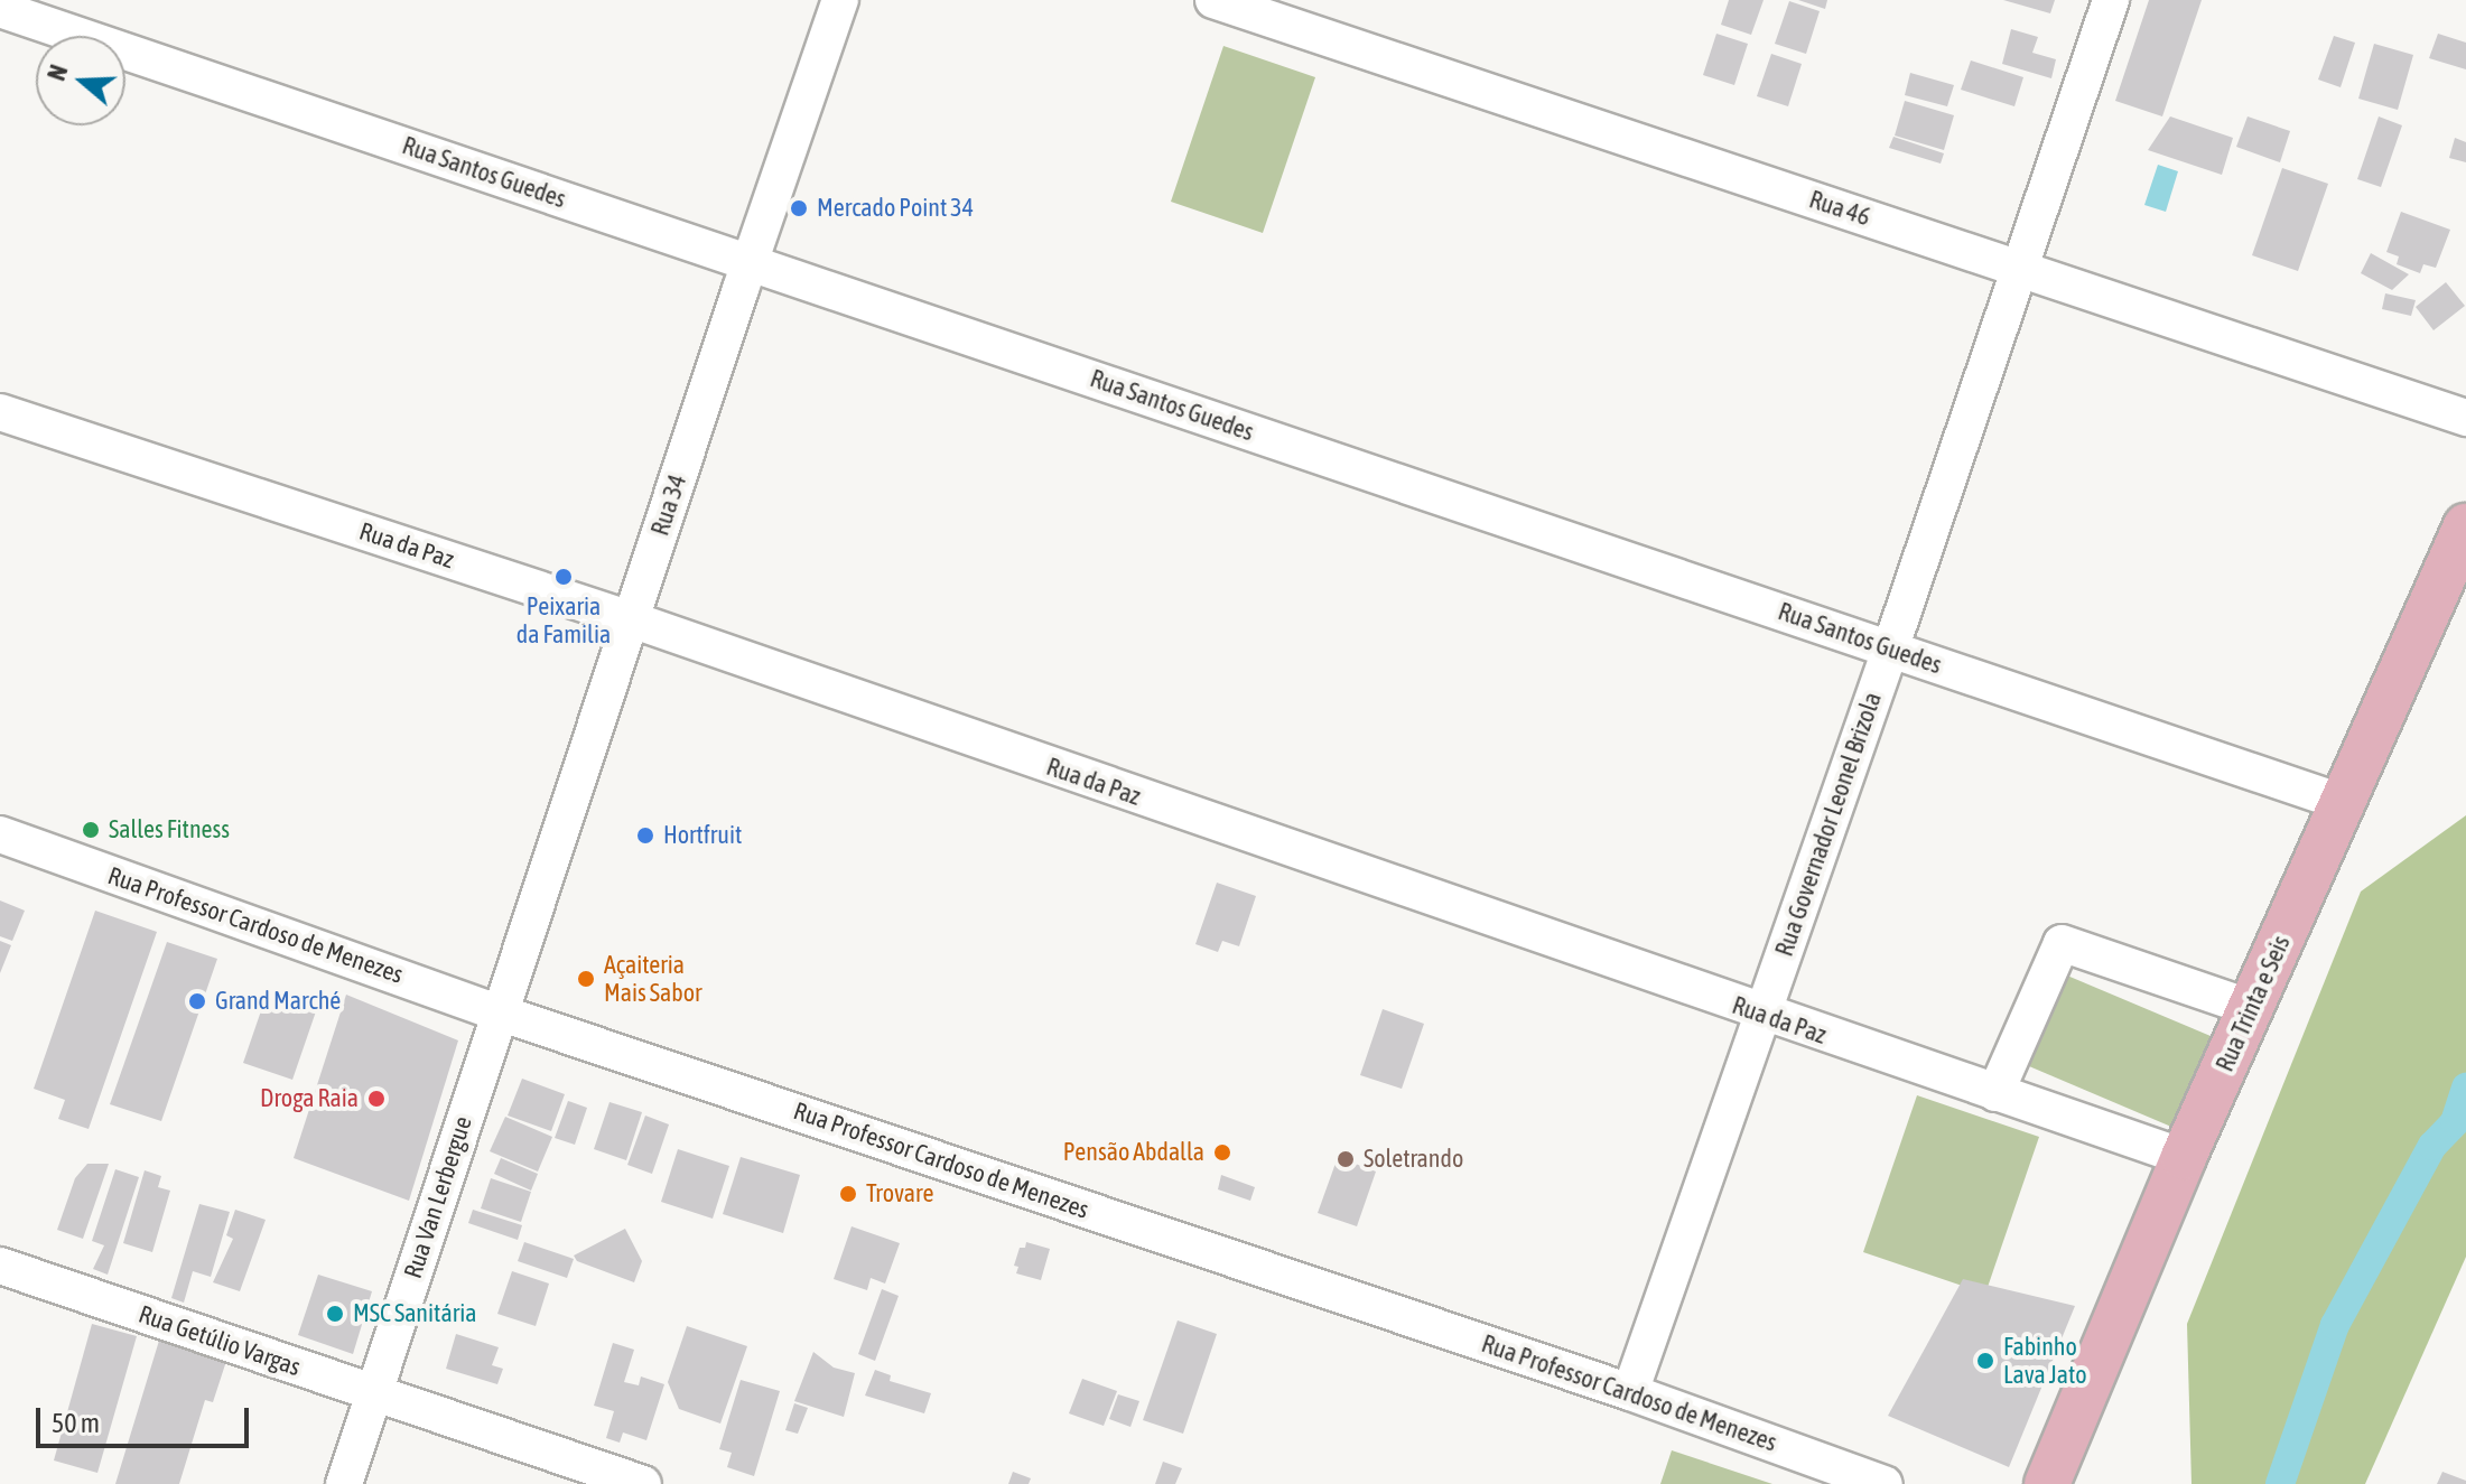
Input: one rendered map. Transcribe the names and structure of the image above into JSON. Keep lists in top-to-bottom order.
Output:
{
  "streets": {
    "main road": ["Rua Trinta e Seis"],
    "street": [
      "Rua Santos Guedes",
      "Rua 46",
      "Rua 34",
      "Rua da Paz",
      "Rua Governador Leonel Brizola",
      "Rua Professor Cardoso de Menezes",
      "Rua Van Lerbergue",
      "Rua Getúlio Vargas"
    ]
  },
  "crossings": [
    ["Rua Santos Guedes", "Rua 34"],
    ["Rua Santos Guedes", "Rua Governador Leonel Brizola"],
    ["Rua Santos Guedes", "Rua Trinta e Seis"],
    ["Rua 46", "Rua Governador Leonel Brizola"],
    ["Rua 34", "Rua da Paz"],
    ["Rua 34", "Rua Professor Cardoso de Menezes"],
    ["Rua 34", "Rua Van Lerbergue"],
    ["Rua da Paz", "Rua Governador Leonel Brizola"],
    ["Rua da Paz", "Rua Trinta e Seis"],
    ["Rua Governador Leonel Brizola", "Rua Professor Cardoso de Menezes"],
    ["Rua Professor Cardoso de Menezes", "Rua Van Lerbergue"],
    ["Rua Van Lerbergue", "Rua Getúlio Vargas"]
  ],
  "places": [
    "Mercado Point 34",
    "Peixaria da Familia",
    "Salles Fitness",
    "Hortfruit",
    "Açaiteria Mais Sabor",
    "Grand Marché",
    "Droga Raia",
    "Pensão Abdalla",
    "Soletrando",
    "Trovare",
    "MSC Sanitária",
    "Fabinho Lava Jato"
  ],
  "scale_bar": "50 m",
  "north": "left"
}
